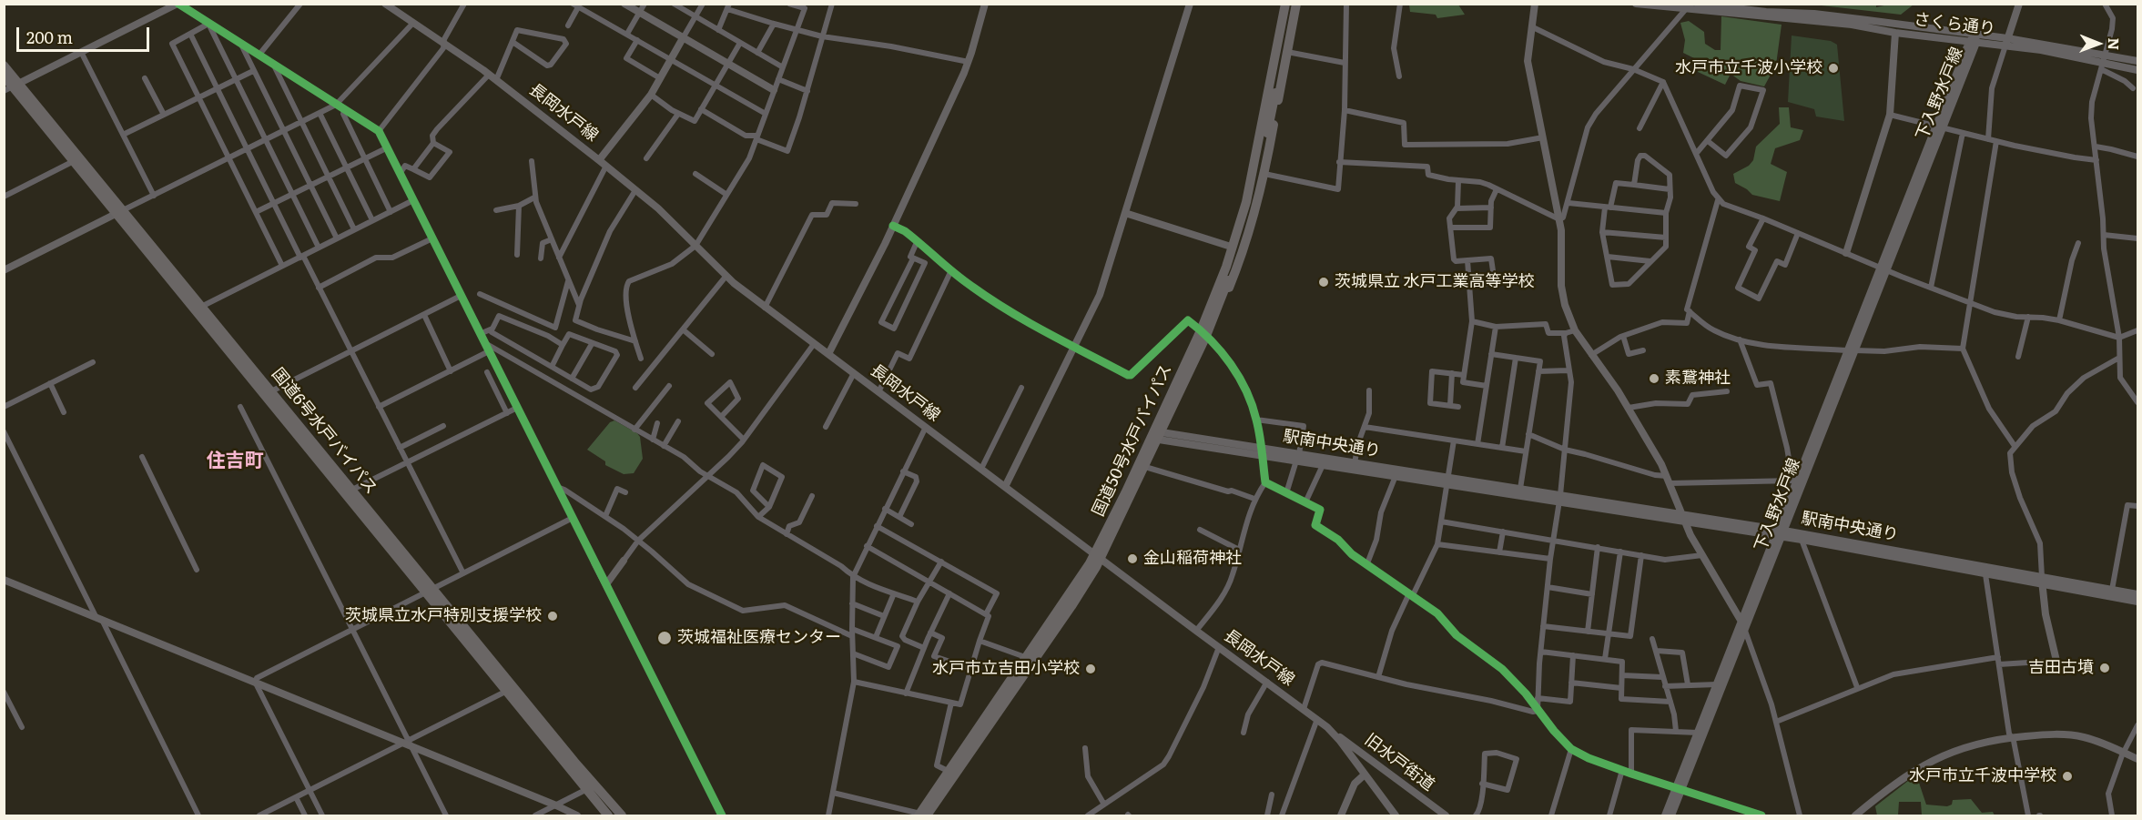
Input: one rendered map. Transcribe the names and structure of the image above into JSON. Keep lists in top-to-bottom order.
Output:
{
  "streets": {
    "highway": ["国道6号水戸バイパス", "国道50号水戸バイパス"],
    "street": [
      "さくら通り",
      "下入野水戸線",
      "長岡水戸線",
      "駅南中央通り",
      "旧水戸街道"
    ]
  },
  "crossings": [
    ["さくら通り", "下入野水戸線"],
    ["下入野水戸線", "駅南中央通り"],
    ["長岡水戸線", "国道50号水戸バイパス"],
    ["長岡水戸線", "旧水戸街道"],
    ["国道50号水戸バイパス", "駅南中央通り"]
  ],
  "districts": ["住吉町"],
  "places": [
    "水戸市立千波小学校",
    "茨城県立 水戸工業高等学校",
    "素鵞神社",
    "金山稲荷神社",
    "茨城県立水戸特別支援学校",
    "茨城福祉医療センター",
    "吉田古墳",
    "水戸市立吉田小学校",
    "水戸市立千波中学校"
  ],
  "scale_bar": "200 m",
  "north": "right"
}
